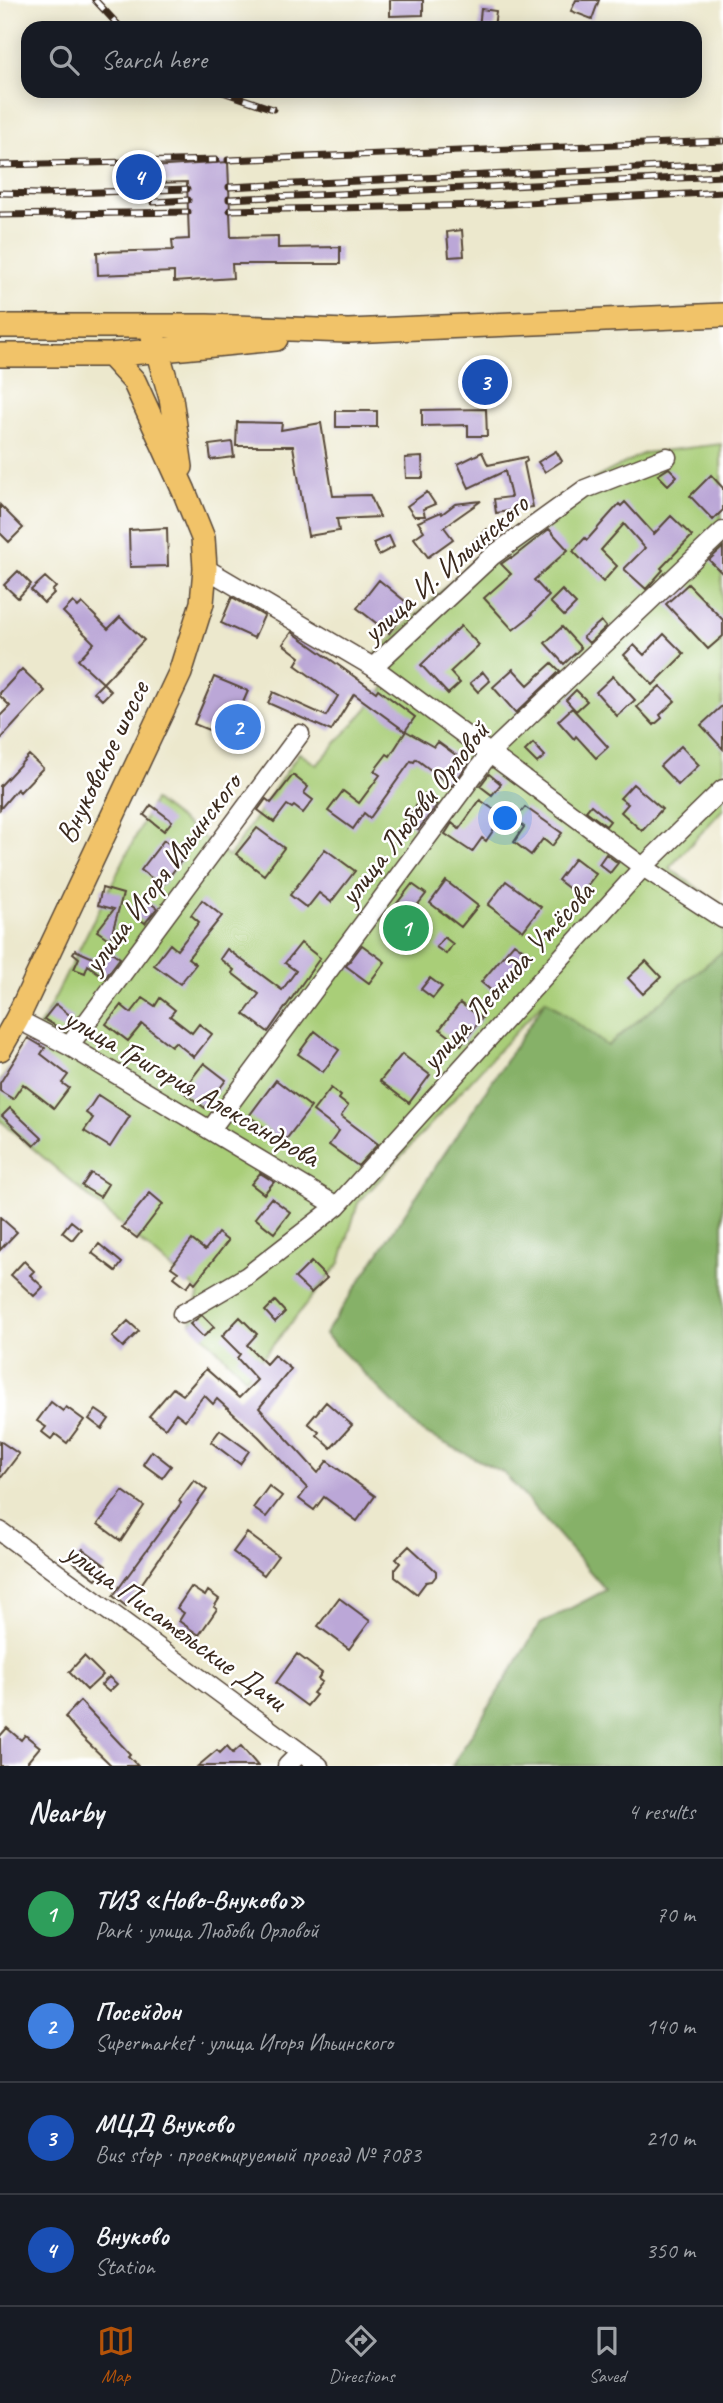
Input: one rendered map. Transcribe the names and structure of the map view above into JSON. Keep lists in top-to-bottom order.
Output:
{
  "streets": {
    "main road": ["Внуковское шоссе"],
    "street": [
      "улица И. Ильинского",
      "улица Любови Орловой",
      "улица Игоря Ильинского",
      "улица Леонида Утёсова",
      "улица Григория Александрова",
      "улица Писательские Дачи"
    ]
  },
  "crossings": [
    ["Внуковское шоссе", "улица Григория Александрова"],
    ["улица Любови Орловой", "улица Григория Александрова"],
    ["улица Игоря Ильинского", "улица Григория Александрова"],
    ["улица Леонида Утёсова", "улица Григория Александрова"]
  ],
  "page": {
    "search": "Search here",
    "pins": [
      "4",
      "3",
      "2",
      "1"
    ],
    "heading": ["Nearby", "4 results"],
    "list": [
      {
        "mark": "1",
        "name": "ТИЗ «Ново-Внуково»",
        "note": "Park · улица Любови Орловой",
        "value": "70 m"
      },
      {
        "mark": "2",
        "name": "Посейдон",
        "note": "Supermarket · улица Игоря Ильинского",
        "value": "140 m"
      },
      {
        "mark": "3",
        "name": "МЦД Внуково",
        "note": "Bus stop · проектируемый проезд № 7083",
        "value": "210 m"
      },
      {
        "mark": "4",
        "name": "Внуково",
        "note": "Station",
        "value": "350 m"
      }
    ],
    "nav": ["Map", "Directions", "Saved"]
  }
}
